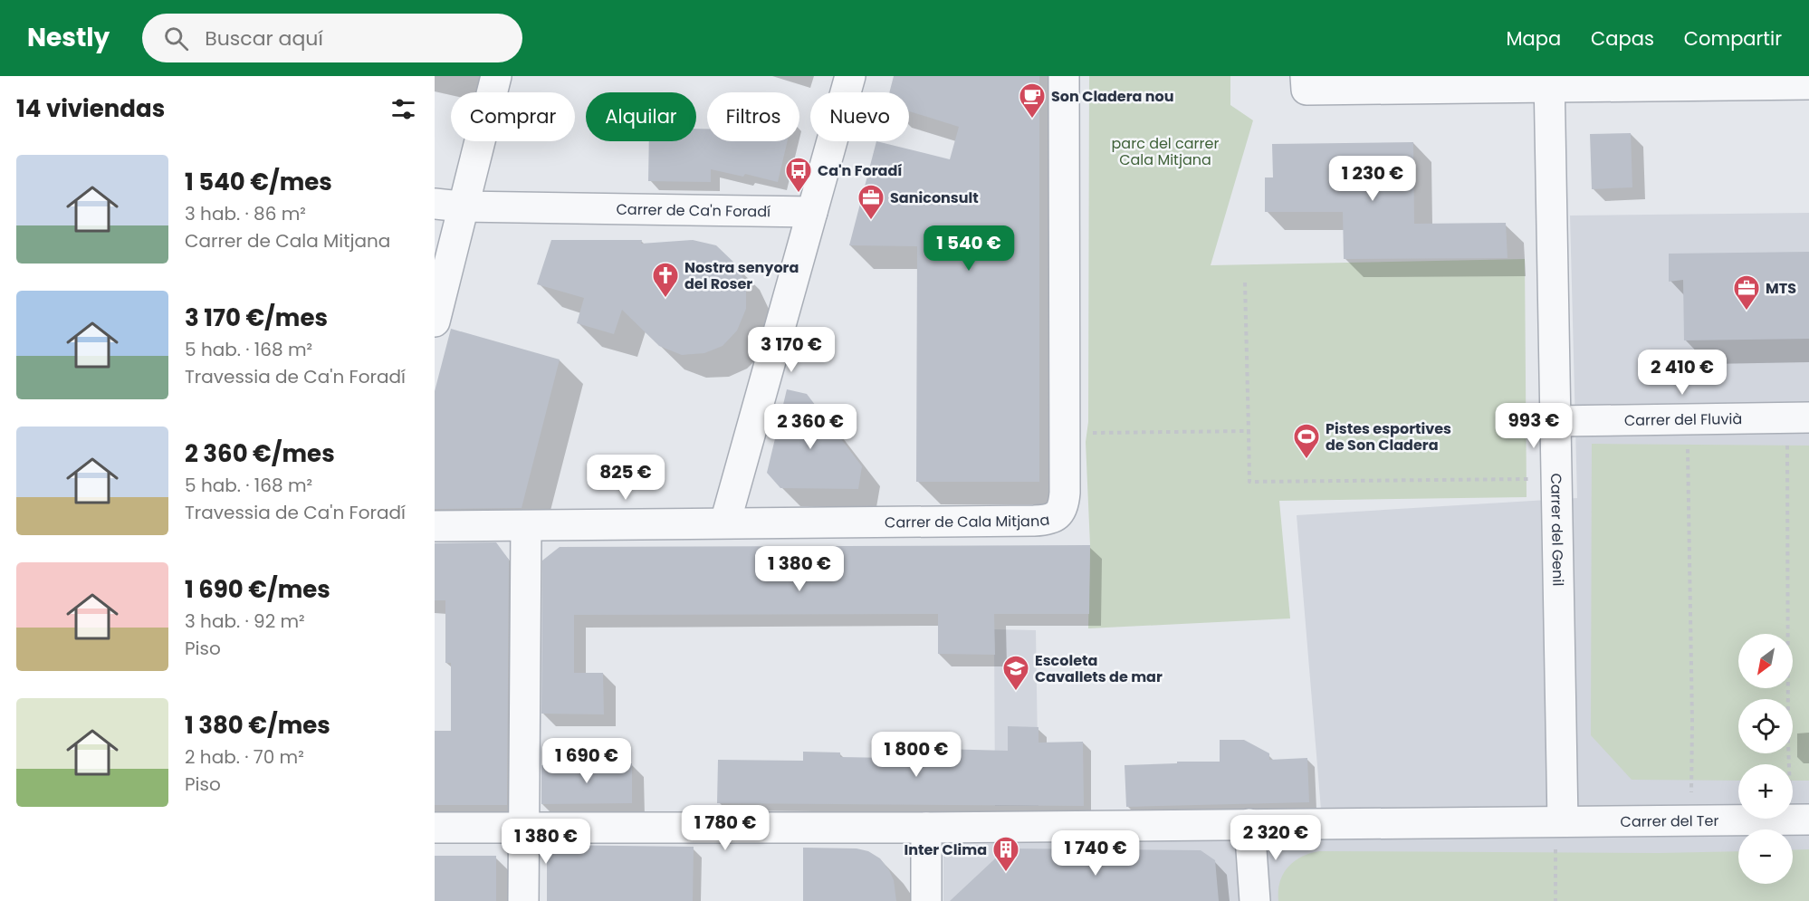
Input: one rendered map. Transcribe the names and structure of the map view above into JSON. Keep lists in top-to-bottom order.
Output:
{
  "streets": {
    "street": [
      "Carrer de Ca'n Foradí",
      "Carrer del Fluvià",
      "Carrer de Cala Mitjana",
      "Carrer del Genil",
      "Carrer del Ter"
    ]
  },
  "crossings": [
    ["Carrer del Fluvià", "Carrer del Genil"],
    ["Carrer del Genil", "Carrer del Ter"]
  ],
  "parks": ["parc del carrer Cala Mitjana"],
  "places": {
    "cafe": ["Son Cladera nou"],
    "bus stop": ["Ca'n Foradí"],
    "office": ["Saniconsult", "MTS"],
    "church": ["Nostra senyora del Roser"],
    "sports": ["Pistes esportives de Son Cladera"],
    "school or university": ["Escoleta Cavallets de mar"],
    "building": ["Inter Clima"]
  },
  "north": "bottom left",
  "page": {
    "header": "Nestly",
    "search": "Buscar aquí",
    "nav": ["Mapa", "Capas", "Compartir"],
    "heading": "14 viviendas",
    "chip": [
      "Comprar",
      "Alquilar",
      "Filtros",
      "Nuevo"
    ],
    "list": [
      {
        "name": "1 540 €/mes",
        "note": "3 hab. · 86 m² · Carrer de Cala Mitjana"
      },
      {
        "name": "3 170 €/mes",
        "note": "5 hab. · 168 m² · Travessia de Ca'n Foradí"
      },
      {
        "name": "2 360 €/mes",
        "note": "5 hab. · 168 m² · Travessia de Ca'n Foradí"
      },
      {
        "name": "1 690 €/mes",
        "note": "3 hab. · 92 m² · Piso"
      },
      {
        "name": "1 380 €/mes",
        "note": "2 hab. · 70 m² · Piso"
      }
    ],
    "price": [
      "1 230 €",
      "1 540 €",
      "3 170 €",
      "2 410 €",
      "993 €",
      "2 360 €",
      "825 €",
      "1 380 €",
      "1 800 €",
      "1 690 €",
      "1 780 €",
      "2 320 €",
      "1 380 €",
      "1 740 €"
    ],
    "map_buttons": ["+", "−"]
  }
}
